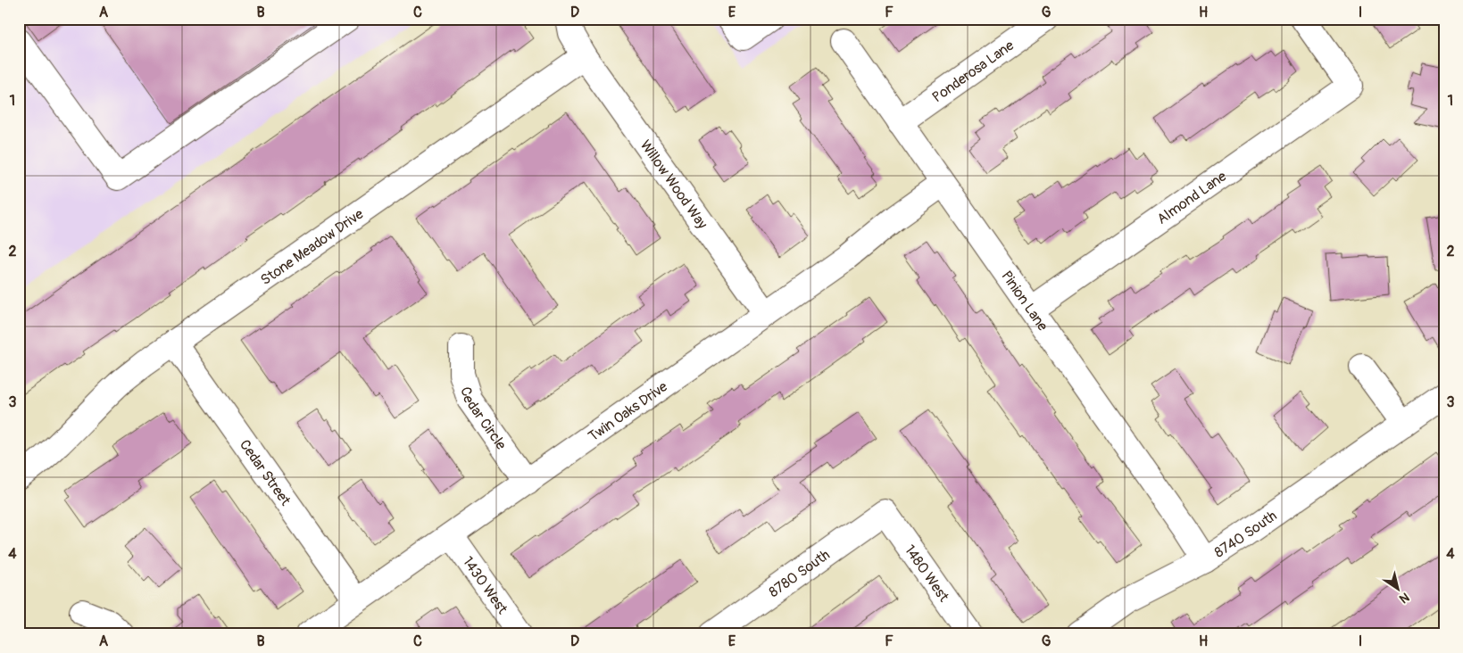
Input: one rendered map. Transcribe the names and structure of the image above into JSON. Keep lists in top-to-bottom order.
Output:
{
  "streets": {
    "street": [
      "Ponderosa Lane",
      "Willow Wood Way",
      "Almond Lane",
      "Stone Meadow Drive",
      "Pinion Lane",
      "Twin Oaks Drive",
      "Cedar Circle",
      "Cedar Street",
      "8740 South",
      "8780 South",
      "1480 West",
      "1430 West"
    ]
  },
  "crossings": [
    ["Ponderosa Lane", "Pinion Lane"],
    ["Willow Wood Way", "Stone Meadow Drive"],
    ["Willow Wood Way", "Twin Oaks Drive"],
    ["Almond Lane", "Pinion Lane"],
    ["Stone Meadow Drive", "Cedar Street"],
    ["Pinion Lane", "Twin Oaks Drive"],
    ["Pinion Lane", "8740 South"],
    ["Twin Oaks Drive", "Cedar Circle"],
    ["Twin Oaks Drive", "Cedar Street"],
    ["Twin Oaks Drive", "1430 West"],
    ["8780 South", "1480 West"]
  ],
  "north": "bottom right",
  "grid": {
    "columns": [
      "A",
      "B",
      "C",
      "D",
      "E",
      "F",
      "G",
      "H",
      "I"
    ],
    "rows": [
      "1",
      "2",
      "3",
      "4"
    ]
  }
}
